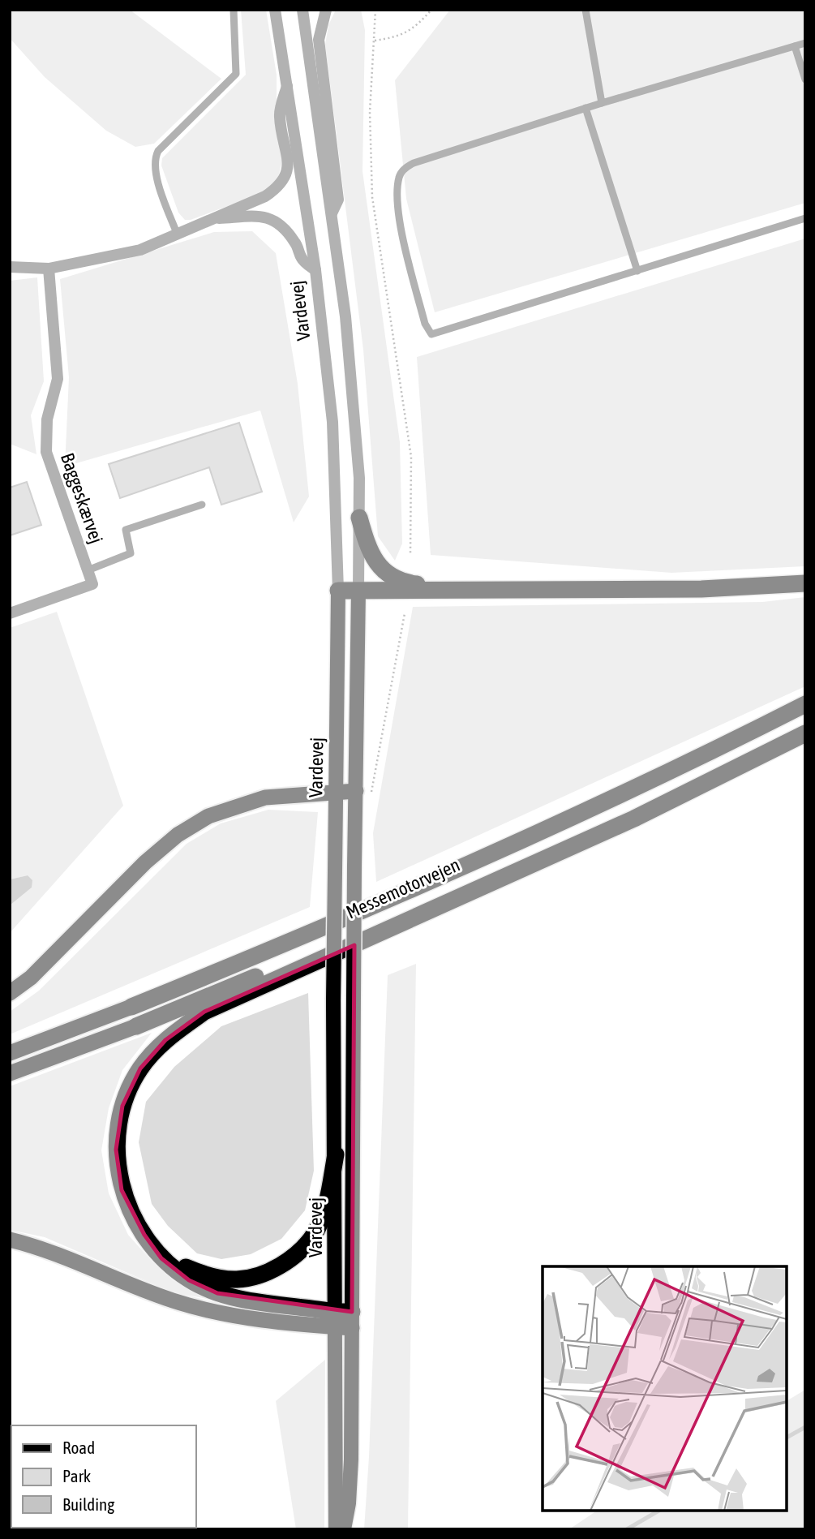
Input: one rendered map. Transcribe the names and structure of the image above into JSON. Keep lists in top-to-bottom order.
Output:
{
  "streets": {
    "highway": ["Messemotorvejen"],
    "main road": ["Vardevej"],
    "street": ["Baggeskærvej"]
  },
  "legend": ["Road", "Park", "Building"]
}
